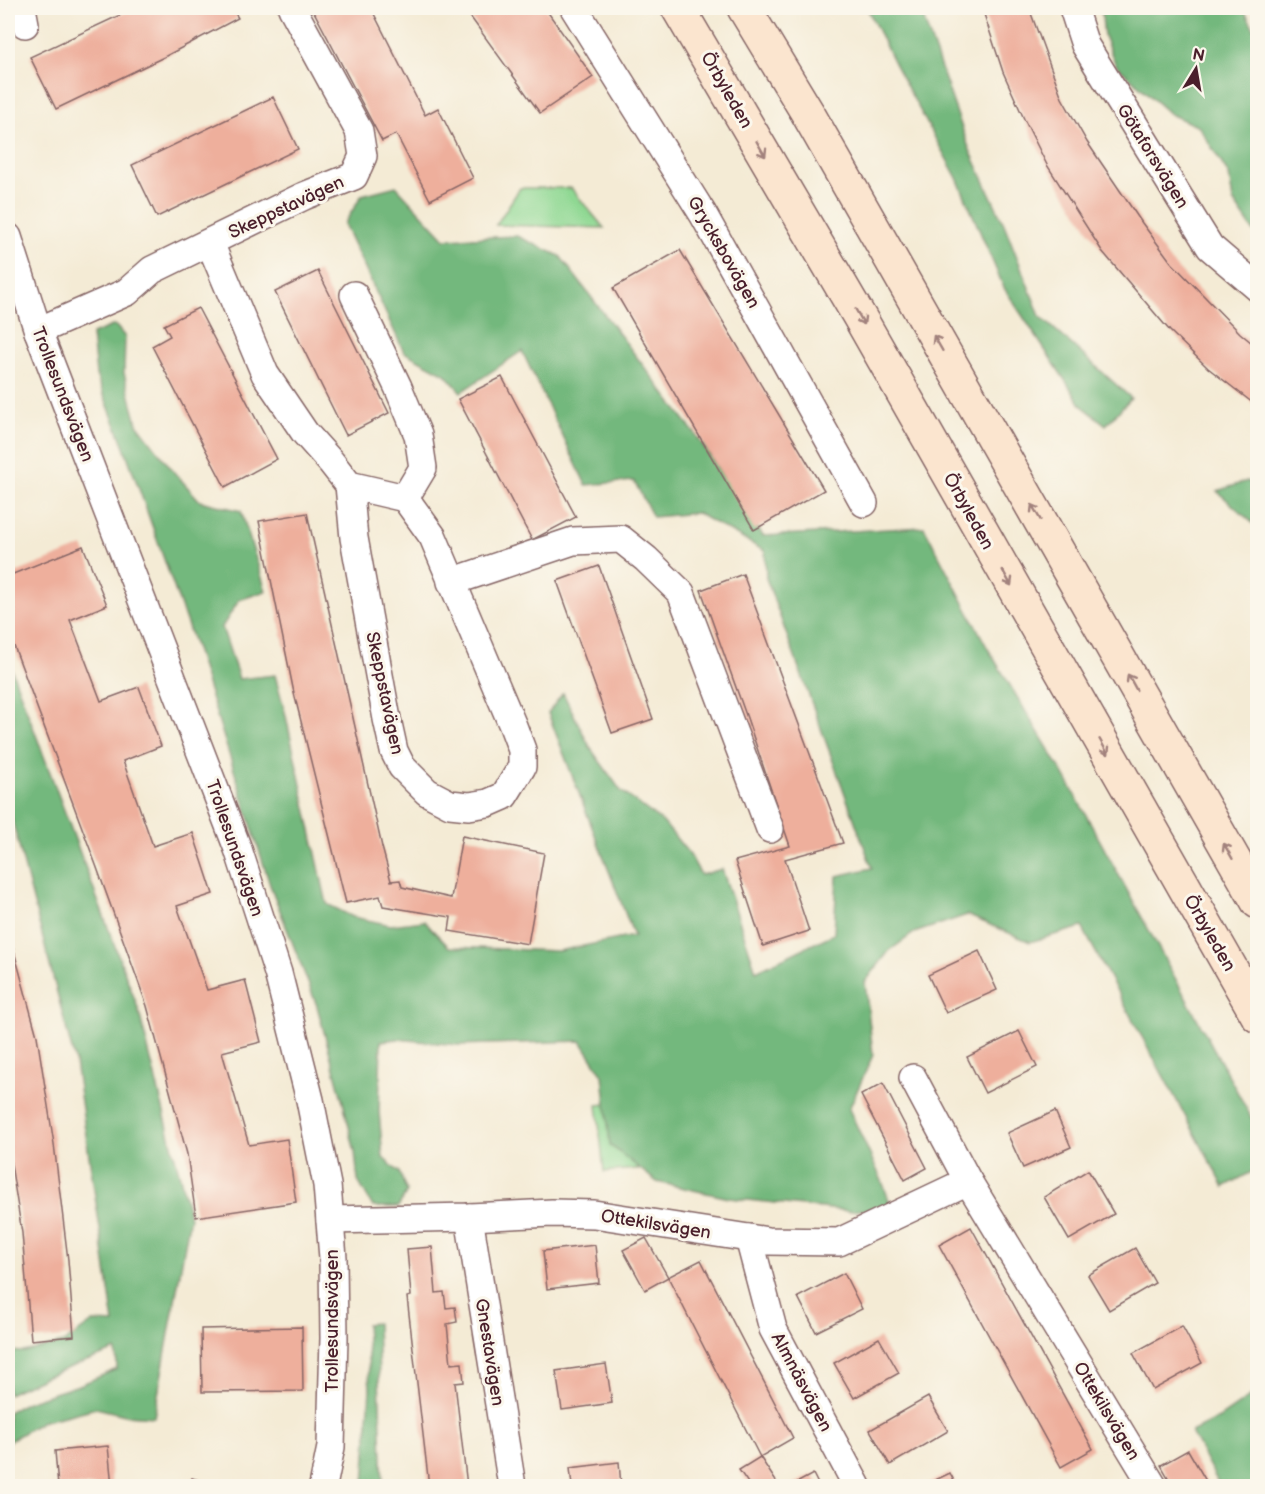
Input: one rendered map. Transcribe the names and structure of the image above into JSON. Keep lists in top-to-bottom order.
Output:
{
  "streets": {
    "main road": ["Örbyleden"],
    "street": [
      "Götaforsvägen",
      "Skeppstavägen",
      "Grycksbovägen",
      "Trollesundsvägen",
      "Ottekilsvägen",
      "Gnestavägen",
      "Almnäsvägen"
    ]
  },
  "crossings": [
    ["Skeppstavägen", "Trollesundsvägen"],
    ["Trollesundsvägen", "Ottekilsvägen"],
    ["Ottekilsvägen", "Gnestavägen"],
    ["Ottekilsvägen", "Almnäsvägen"]
  ],
  "north": "top"
}
